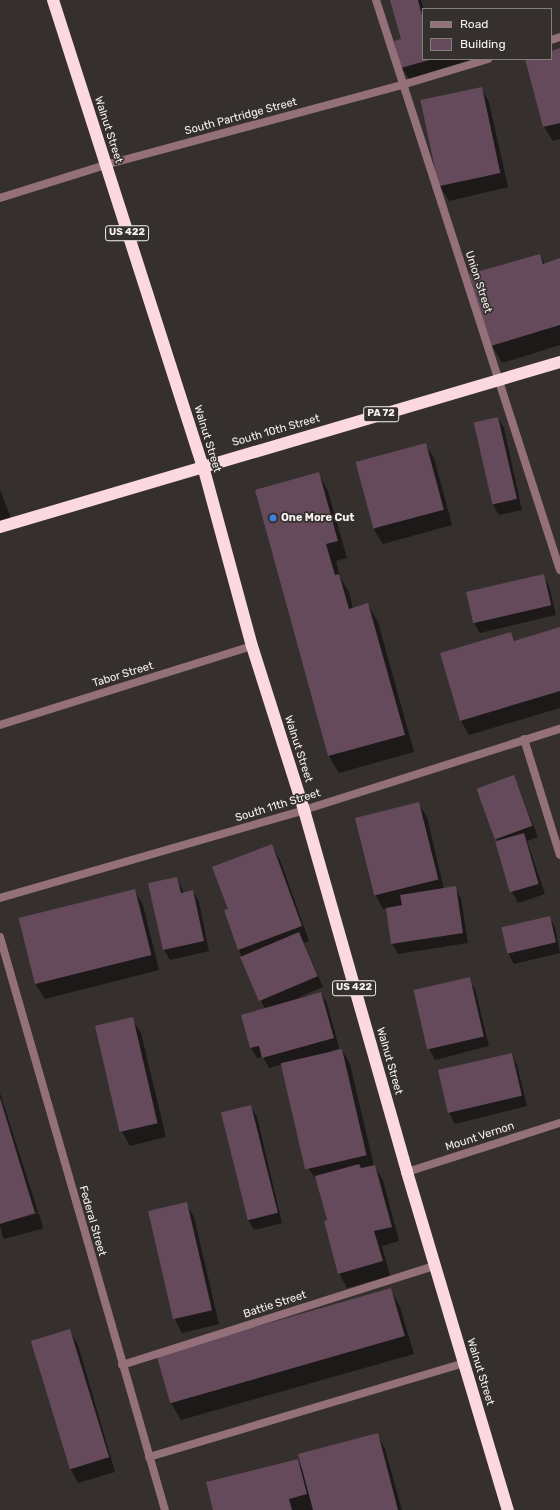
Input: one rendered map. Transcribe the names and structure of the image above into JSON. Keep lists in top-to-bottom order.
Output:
{
  "streets": {
    "highway": [
      "Walnut Street",
      "US 422",
      "PA 72",
      "South 10th Street"
    ],
    "street": [
      "South Partridge Street",
      "Union Street",
      "Tabor Street",
      "South 11th Street",
      "Mount Vernon",
      "Federal Street",
      "Battie Street"
    ]
  },
  "crossings": [
    ["South Partridge Street", "Walnut Street"],
    ["South Partridge Street", "Union Street"],
    ["Walnut Street", "South 10th Street"],
    ["Walnut Street", "Tabor Street"],
    ["Walnut Street", "South 11th Street"],
    ["Walnut Street", "Mount Vernon"],
    ["Walnut Street", "Battie Street"],
    ["Union Street", "South 10th Street"],
    ["Federal Street", "Battie Street"]
  ],
  "places": ["One More Cut"],
  "legend": ["Road", "Building"]
}
